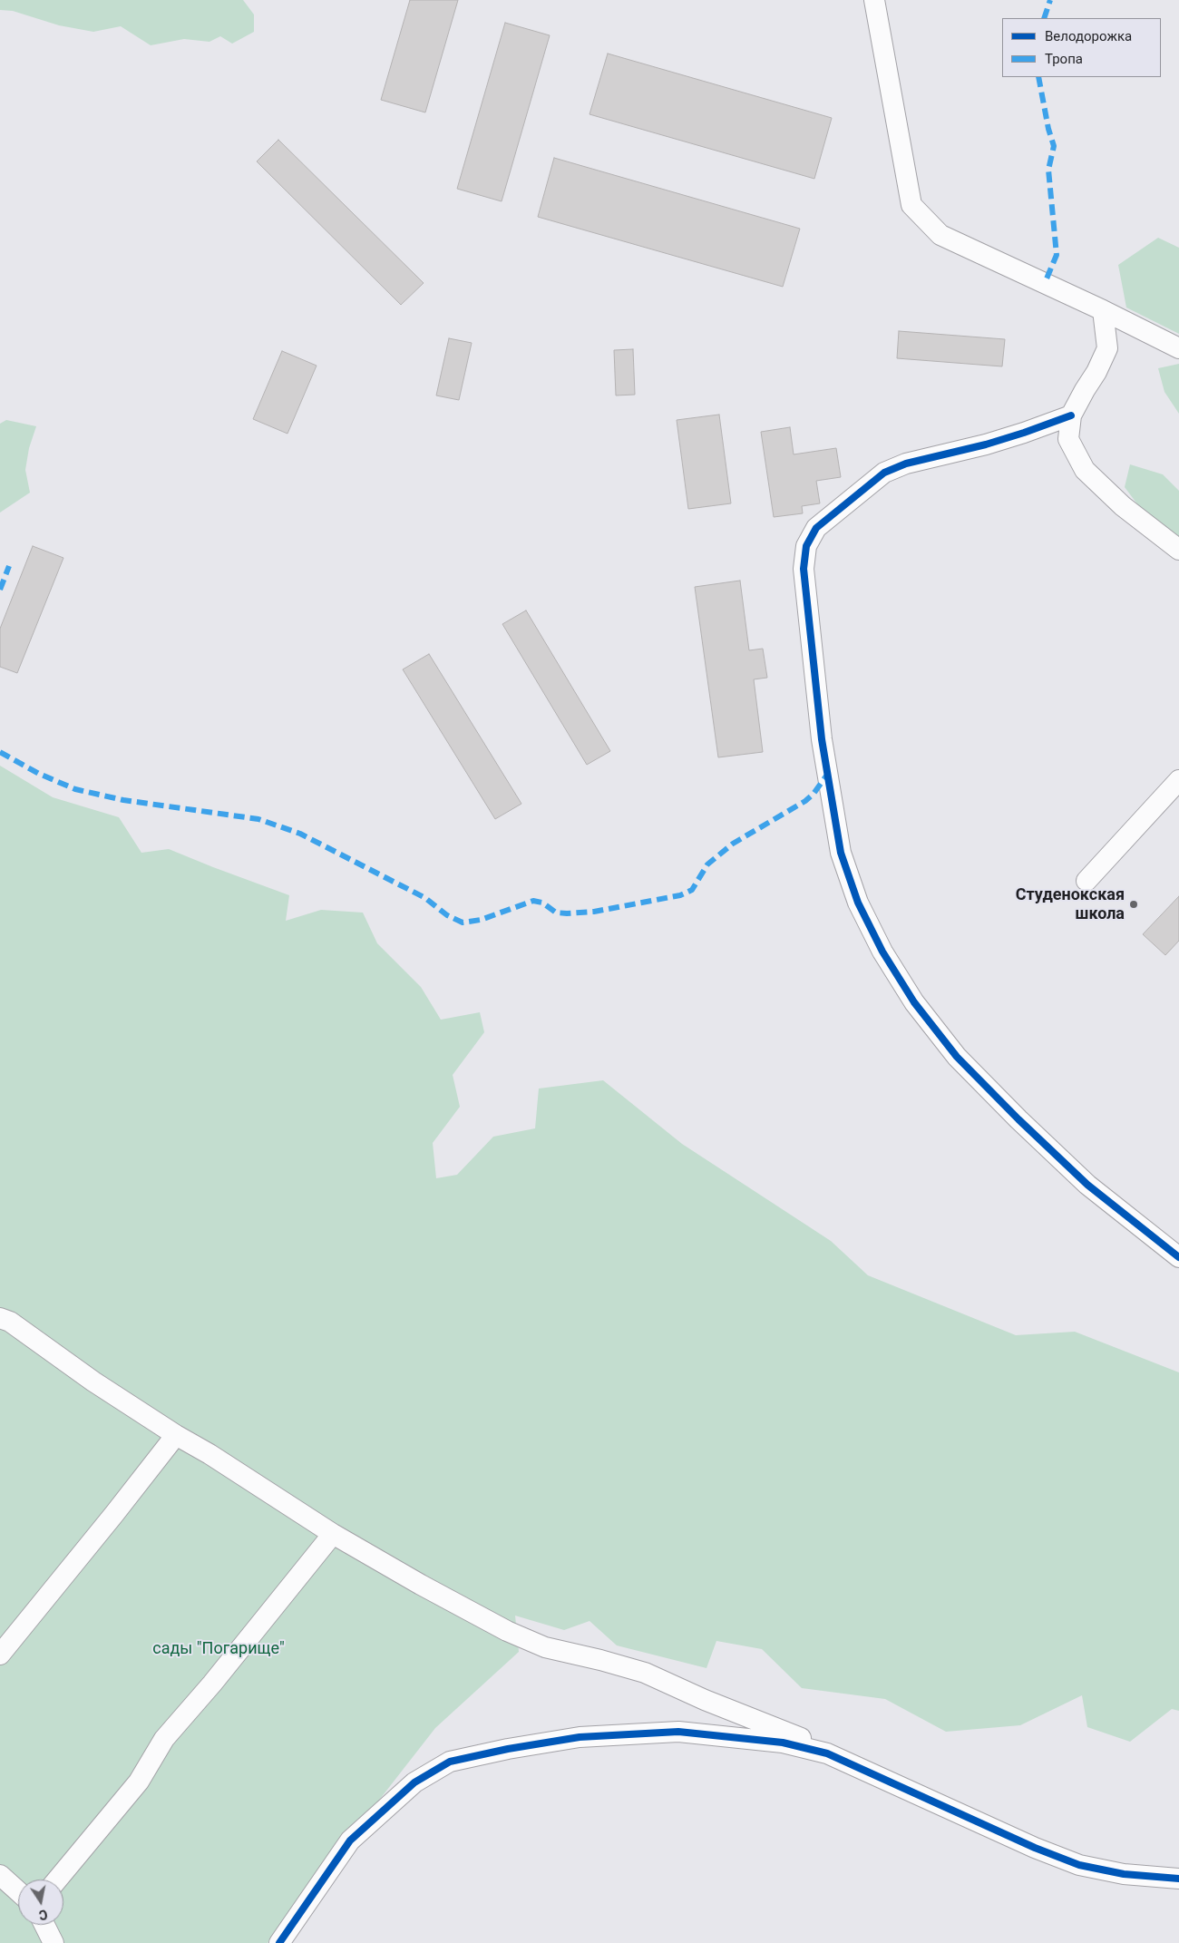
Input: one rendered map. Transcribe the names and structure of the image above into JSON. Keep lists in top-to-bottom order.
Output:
{
  "parks": ["сады \"Погарище\""],
  "places": ["Студенокская школа"],
  "legend": ["Велодорожка", "Тропа"],
  "north": "bottom"
}
